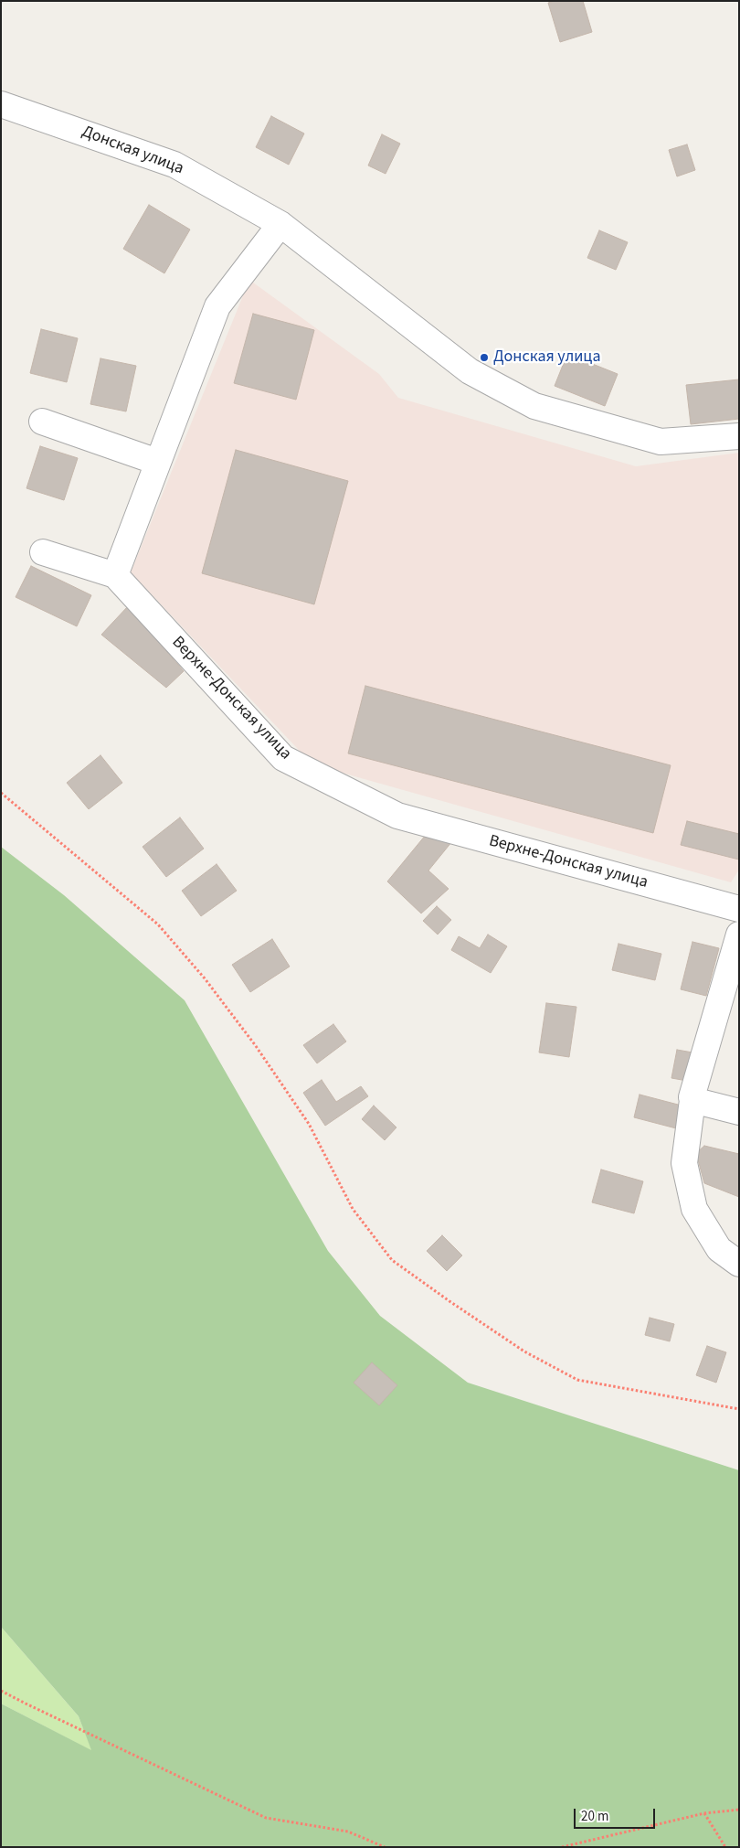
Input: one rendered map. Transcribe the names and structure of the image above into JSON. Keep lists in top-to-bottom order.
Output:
{
  "streets": {
    "street": ["Донская улица", "Верхне-Донская улица"]
  },
  "places": ["Донская улица"],
  "scale_bar": "20 m"
}
